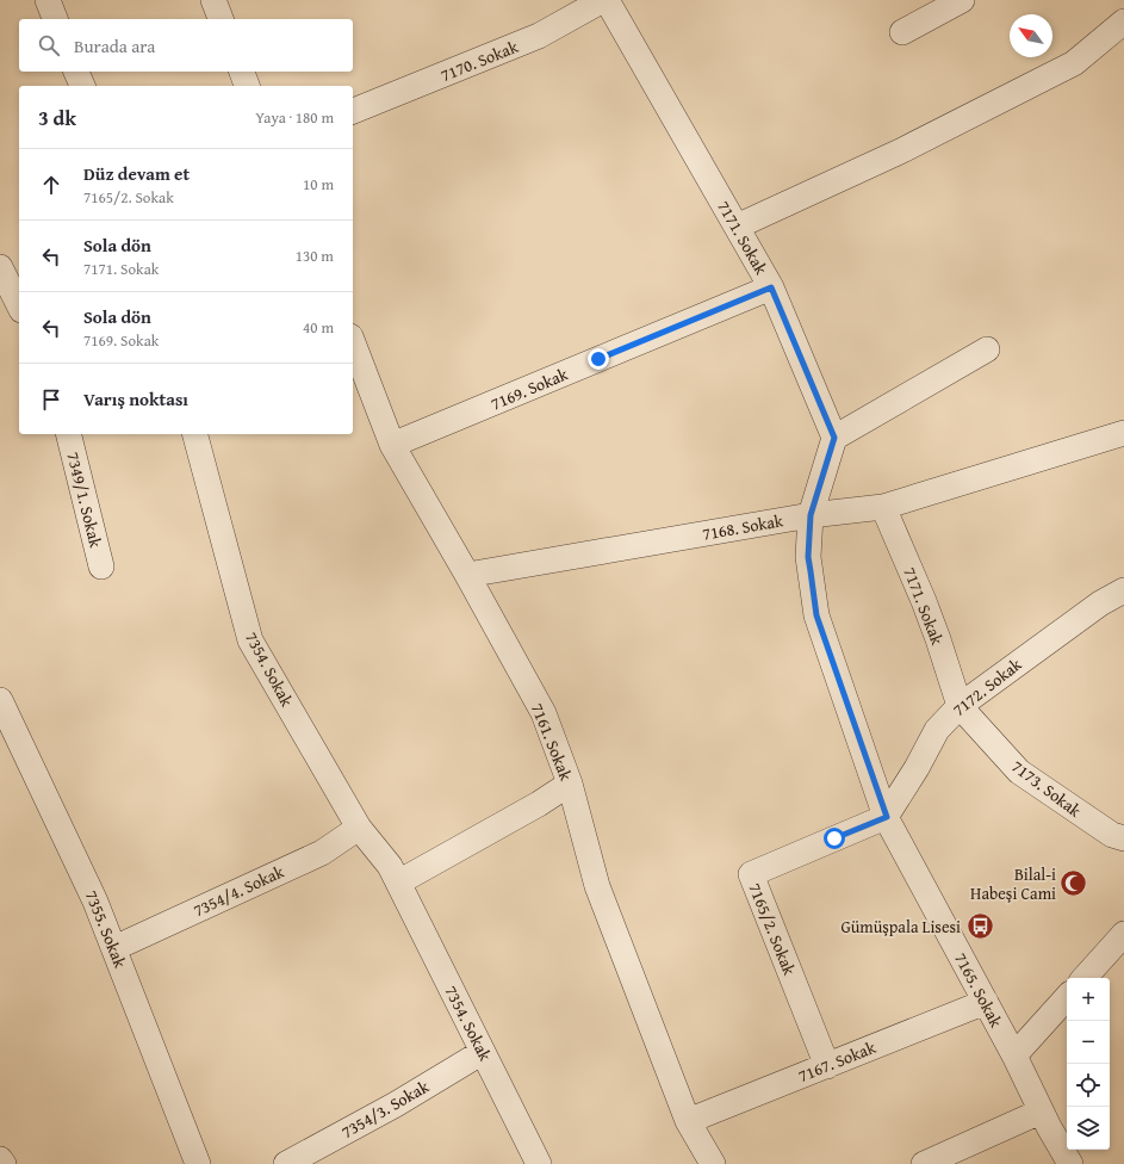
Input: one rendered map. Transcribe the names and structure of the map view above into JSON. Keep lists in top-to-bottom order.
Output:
{
  "streets": {
    "street": [
      "7170. Sokak",
      "7171. Sokak",
      "7169. Sokak",
      "7349/1. Sokak",
      "7168. Sokak",
      "7354. Sokak",
      "7172. Sokak",
      "7161. Sokak",
      "7173. Sokak",
      "7354/4. Sokak",
      "7355. Sokak",
      "7165/2. Sokak",
      "7165. Sokak",
      "7167. Sokak",
      "7354/3. Sokak"
    ]
  },
  "crossings": [
    ["7170. Sokak", "7171. Sokak"],
    ["7171. Sokak", "7169. Sokak"],
    ["7171. Sokak", "7168. Sokak"],
    ["7171. Sokak", "7172. Sokak"],
    ["7171. Sokak", "7173. Sokak"],
    ["7169. Sokak", "7161. Sokak"],
    ["7168. Sokak", "7161. Sokak"],
    ["7354. Sokak", "7354/4. Sokak"],
    ["7354. Sokak", "7354/3. Sokak"],
    ["7172. Sokak", "7173. Sokak"],
    ["7172. Sokak", "7165/2. Sokak"],
    ["7172. Sokak", "7165. Sokak"],
    ["7161. Sokak", "7167. Sokak"],
    ["7354/4. Sokak", "7355. Sokak"],
    ["7165/2. Sokak", "7165. Sokak"],
    ["7165/2. Sokak", "7167. Sokak"],
    ["7165. Sokak", "7167. Sokak"]
  ],
  "places": {
    "mosque": ["Bilal-i Habeşi Cami"],
    "bus stop": ["Gümüşpala Lisesi"]
  },
  "north": "top left",
  "page": {
    "search": "Burada ara",
    "heading": ["3 dk", "Yaya · 180 m"],
    "list": [
      ["Düz devam et", "7165/2. Sokak", "10 m"],
      ["Sola dön", "7171. Sokak", "130 m"],
      ["Sola dön", "7169. Sokak", "40 m"],
      "Varış noktası"
    ],
    "map_buttons": ["+", "−"]
  }
}
